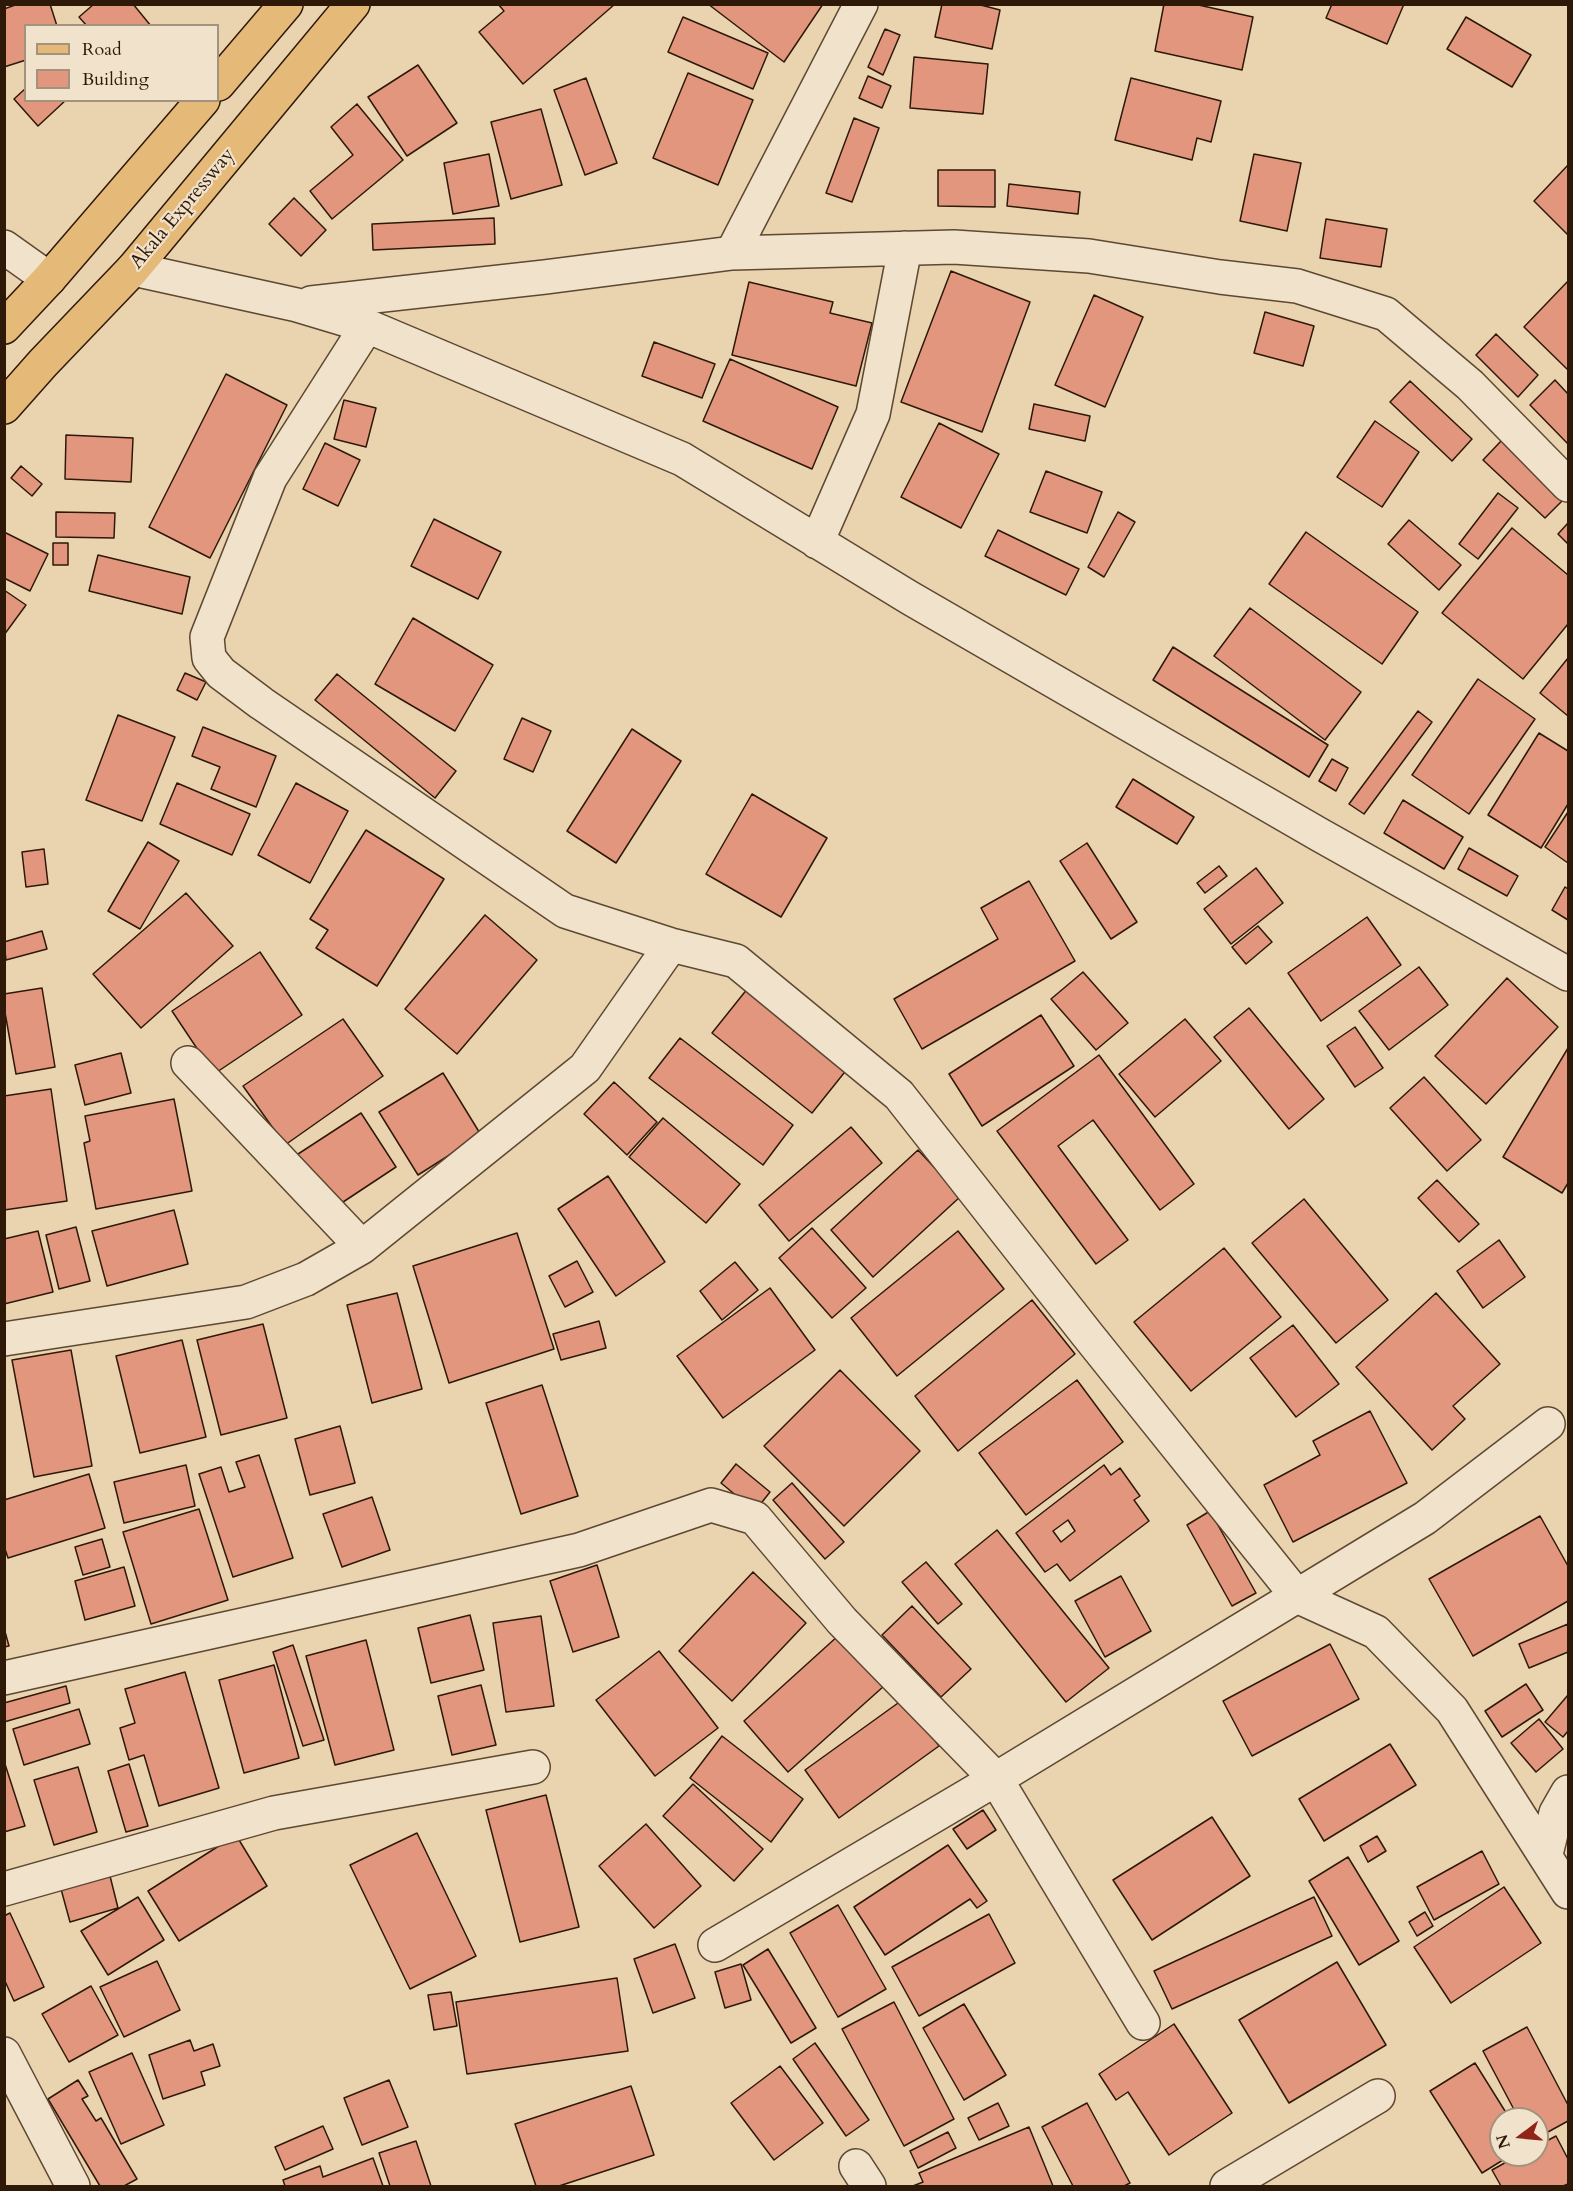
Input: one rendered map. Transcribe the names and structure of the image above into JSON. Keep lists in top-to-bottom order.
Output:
{
  "streets": {
    "main road": ["Akala Expressway"]
  },
  "legend": ["Road", "Building"],
  "north": "left"
}
